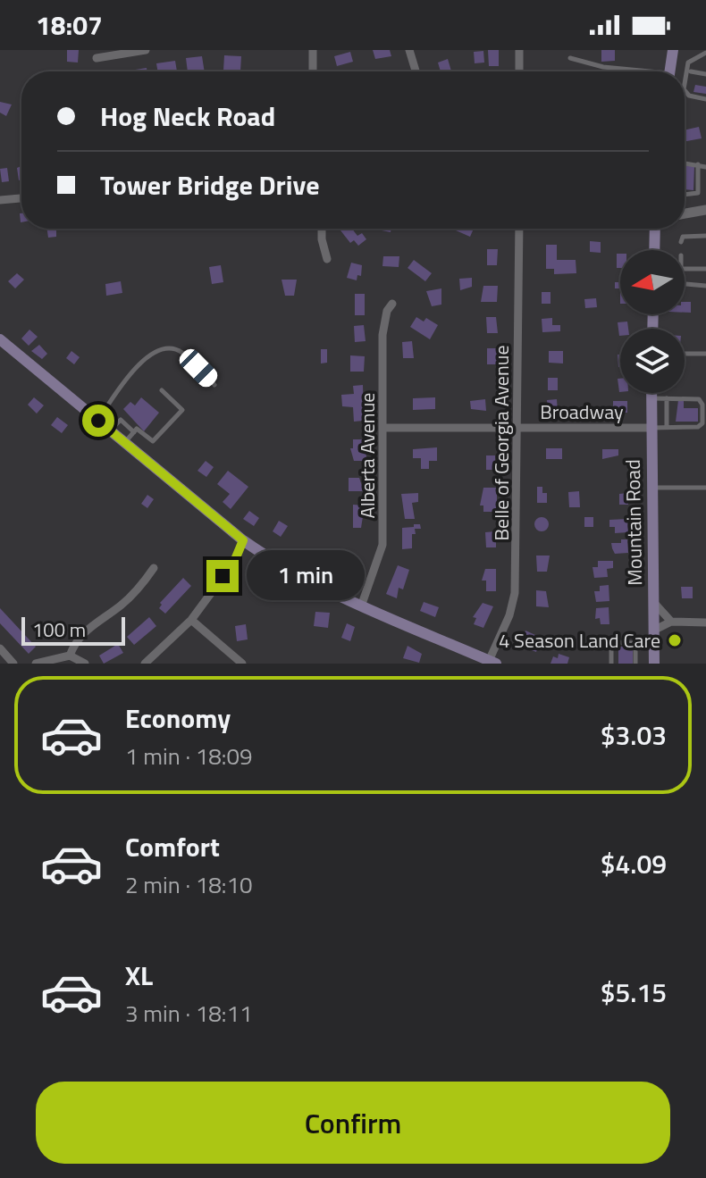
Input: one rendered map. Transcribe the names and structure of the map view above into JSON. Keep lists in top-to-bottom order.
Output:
{
  "streets": {
    "main road": ["Mountain Road"],
    "street": ["Broadway", "Belle of Georgia Avenue", "Alberta Avenue"]
  },
  "crossings": [
    ["Broadway", "Belle of Georgia Avenue"],
    ["Broadway", "Alberta Avenue"],
    ["Broadway", "Mountain Road"]
  ],
  "places": ["4 Season Land Care"],
  "scale_bar": "100 m",
  "north": "left",
  "page": {
    "status": "18:07",
    "banner": ["Hog Neck Road", "Tower Bridge Drive"],
    "bubble": "1 min",
    "scale": "100 m",
    "list": [
      {
        "name": "Economy",
        "note": "1 min · 18:09",
        "value": "$3.03"
      },
      {
        "name": "Comfort",
        "note": "2 min · 18:10",
        "value": "$4.09"
      },
      {
        "name": "XL",
        "note": "3 min · 18:11",
        "value": "$5.15"
      }
    ],
    "buttons": "Confirm"
  }
}
